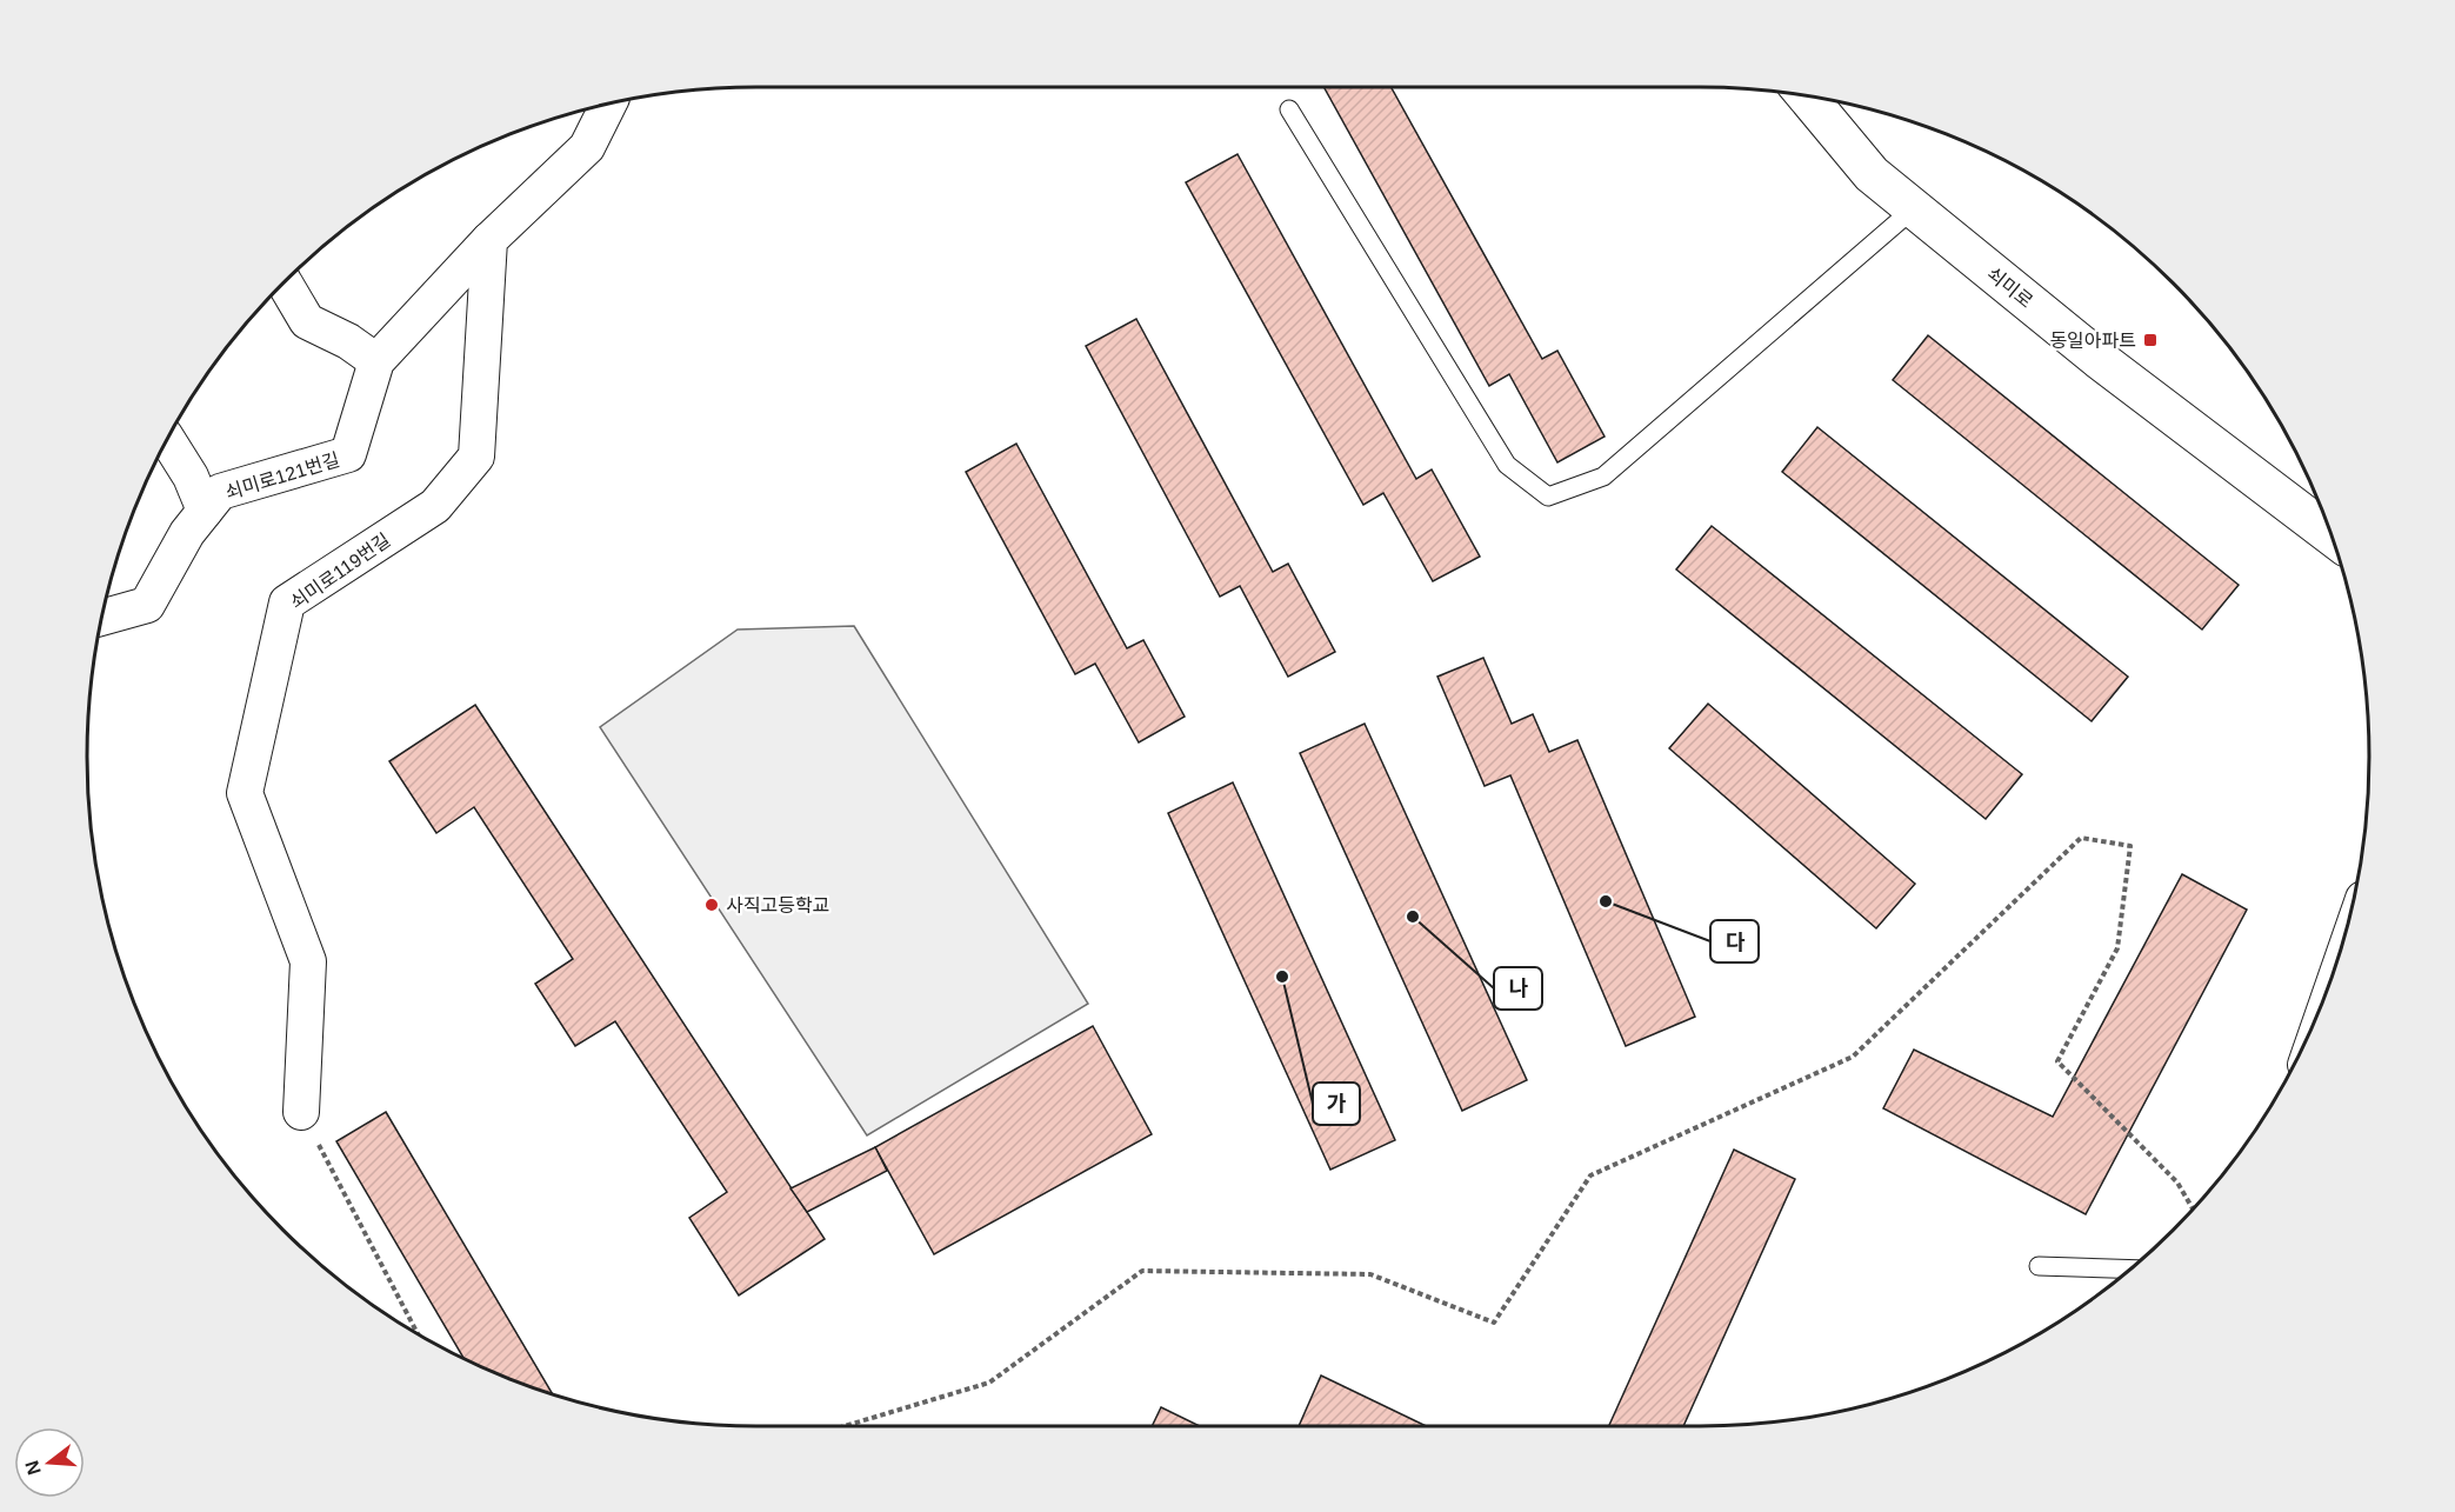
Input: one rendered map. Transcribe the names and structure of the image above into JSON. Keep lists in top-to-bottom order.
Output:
{
  "streets": {
    "main road": ["쇠미로"],
    "street": ["쇠미로121번길", "쇠미로119번길"]
  },
  "places": {
    "transit": ["동일아파트"],
    "other": [
      "다",
      "사직고등학교",
      "나",
      "가"
    ]
  },
  "north": "left"
}
